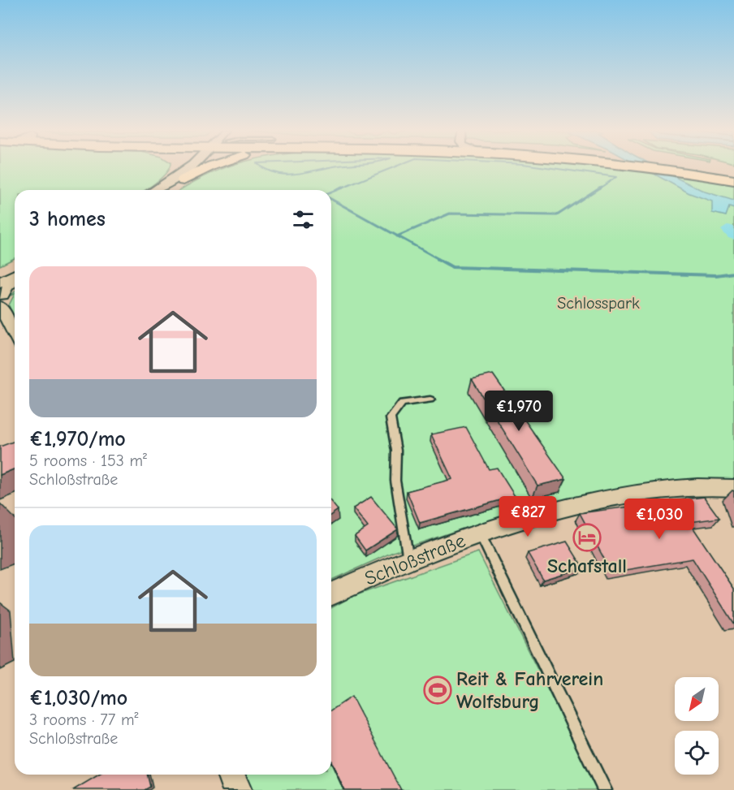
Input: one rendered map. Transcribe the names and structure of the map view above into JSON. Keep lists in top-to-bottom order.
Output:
{
  "streets": {
    "street": ["Schloßstraße"]
  },
  "parks": ["Schlosspark"],
  "places": {
    "hotel": ["Schafstall"],
    "sports": ["Reit & Fahrverein Wolfsburg"]
  },
  "north": "bottom left",
  "page": {
    "heading": "3 homes",
    "list": [
      {
        "name": "€1,970/mo",
        "note": "5 rooms · 153 m² · Schloßstraße"
      },
      {
        "name": "€1,030/mo",
        "note": "3 rooms · 77 m² · Schloßstraße"
      }
    ],
    "price": ["€1,970", "€827", "€1,030"]
  }
}
